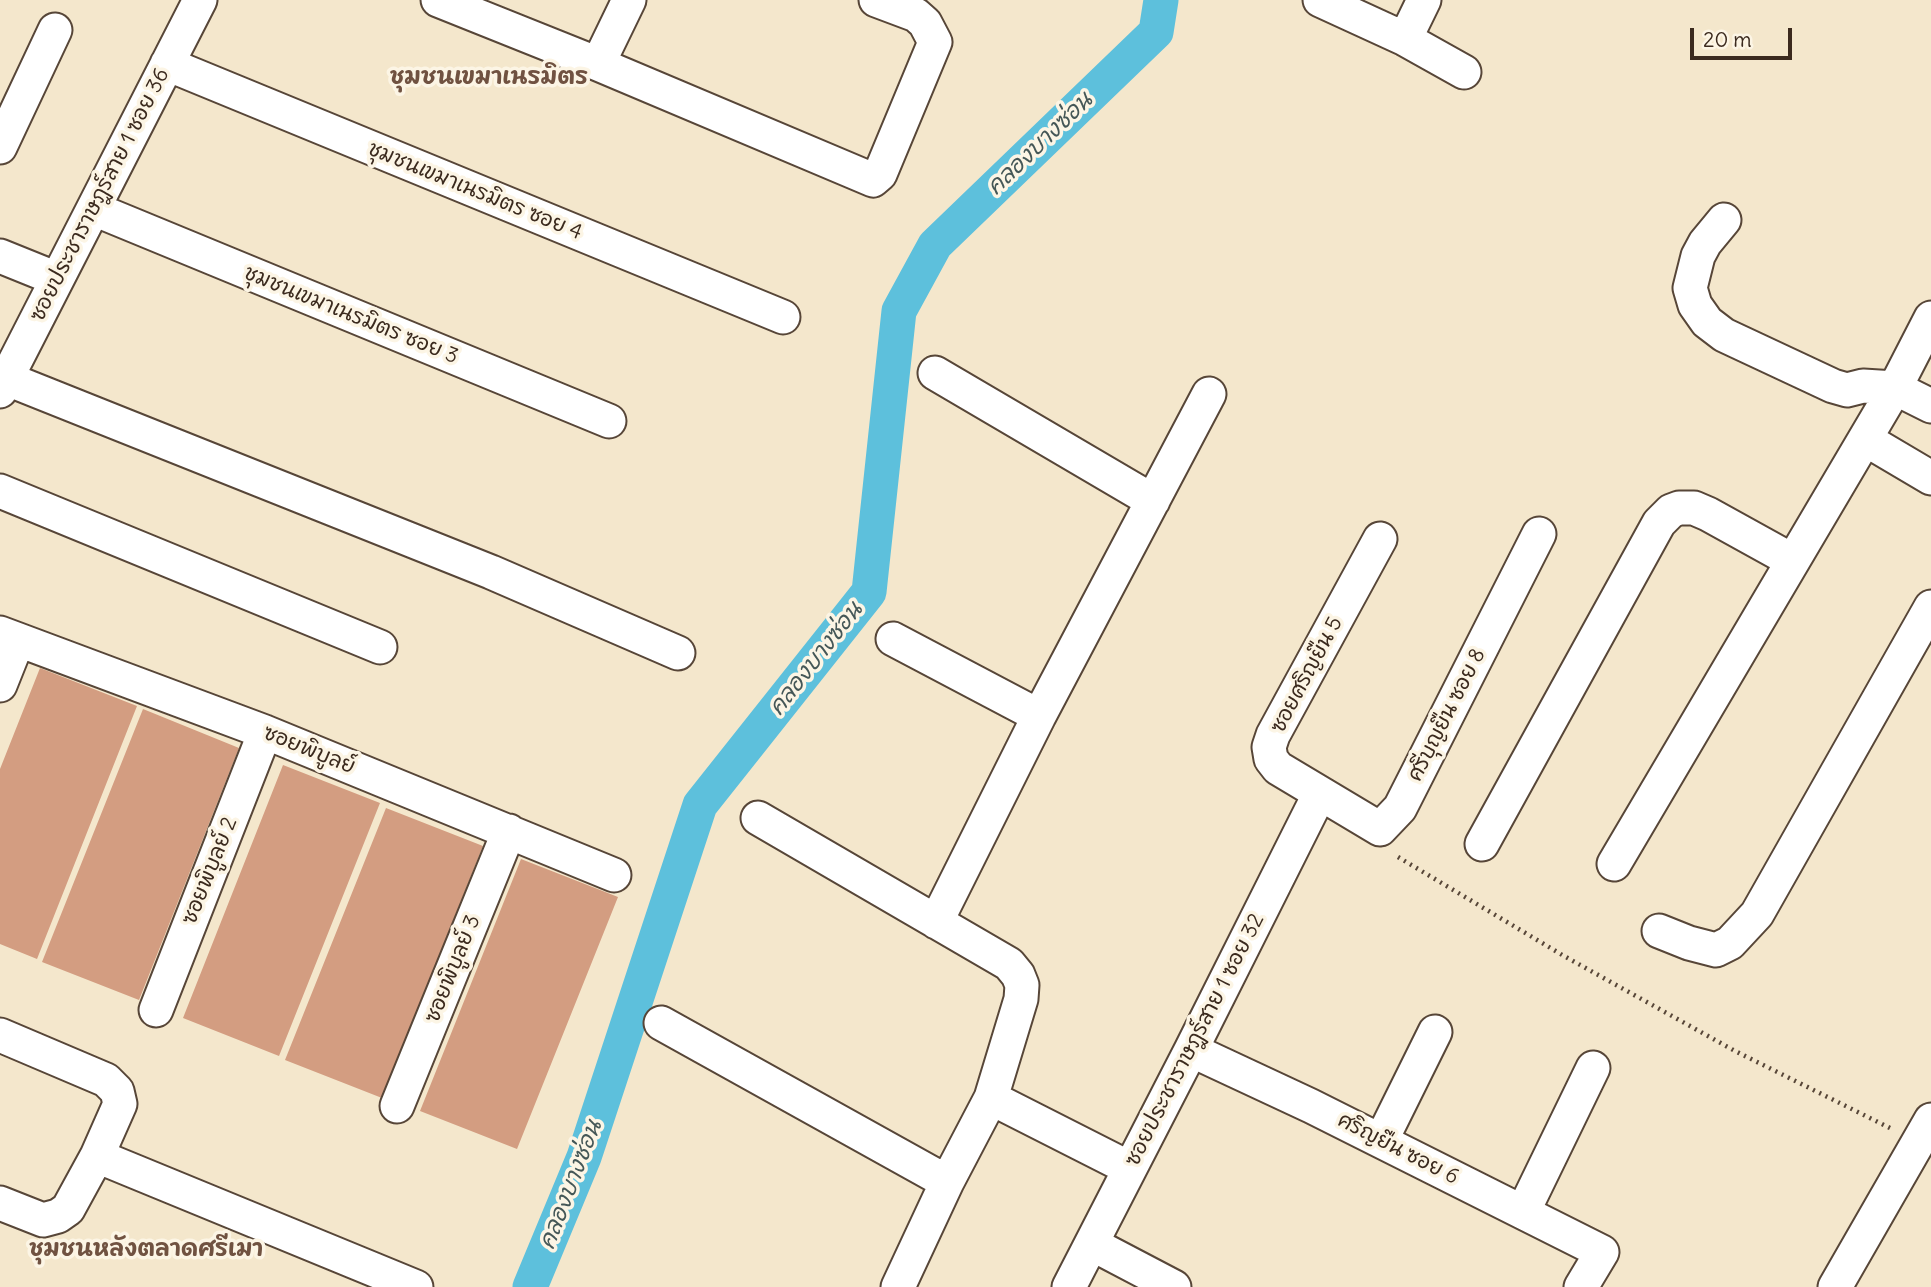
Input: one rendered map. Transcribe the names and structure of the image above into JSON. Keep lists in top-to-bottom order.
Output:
{
  "streets": {
    "street": [
      "ชุมชนเขมาเนรมิตร ซอย 4",
      "ซอยประชาราษฎร์สาย 1 ซอย 36",
      "ชุมชนเขมาเนรมิตร ซอย 3",
      "ซอยศริญยืน 5",
      "ศรีบุญยืน ซอย 8",
      "ซอยพิบูลย์",
      "ซอยพิบูลย์ 2",
      "ซอยพิบูลย์ 3",
      "ซอยประชาราษฎร์สาย 1 ซอย 32",
      "ศริญยืน ซอย 6"
    ]
  },
  "crossings": [
    ["ชุมชนเขมาเนรมิตร ซอย 4", "ซอยประชาราษฎร์สาย 1 ซอย 36"],
    ["ซอยประชาราษฎร์สาย 1 ซอย 36", "ชุมชนเขมาเนรมิตร ซอย 3"],
    ["ซอยศริญยืน 5", "ซอยประชาราษฎร์สาย 1 ซอย 32"],
    ["ซอยพิบูลย์", "ซอยพิบูลย์ 2"],
    ["ซอยพิบูลย์", "ซอยพิบูลย์ 3"],
    ["ซอยประชาราษฎร์สาย 1 ซอย 32", "ศริญยืน ซอย 6"]
  ],
  "districts": ["ชุมชนเขมาเนรมิตร", "ชุมชนหลังตลาดศรีเมา"],
  "water": ["คลองบางซ่อน"],
  "scale_bar": "20 m"
}
